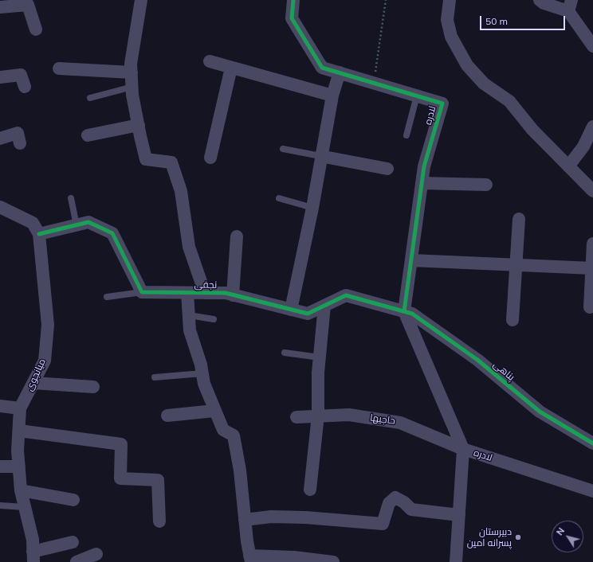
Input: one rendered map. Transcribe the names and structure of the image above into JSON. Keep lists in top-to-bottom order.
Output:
{
  "streets": {
    "street": [
      "لادره",
      "نجفی",
      "پناهی",
      "میانجوی",
      "حاجیها"
    ]
  },
  "crossings": [
    ["لادره", "نجفی"],
    ["لادره", "پناهی"],
    ["لادره", "حاجیها"],
    ["نجفی", "پناهی"]
  ],
  "places": ["دبیرستان پسرانه امین"],
  "scale_bar": "50 m",
  "north": "top left"
}
